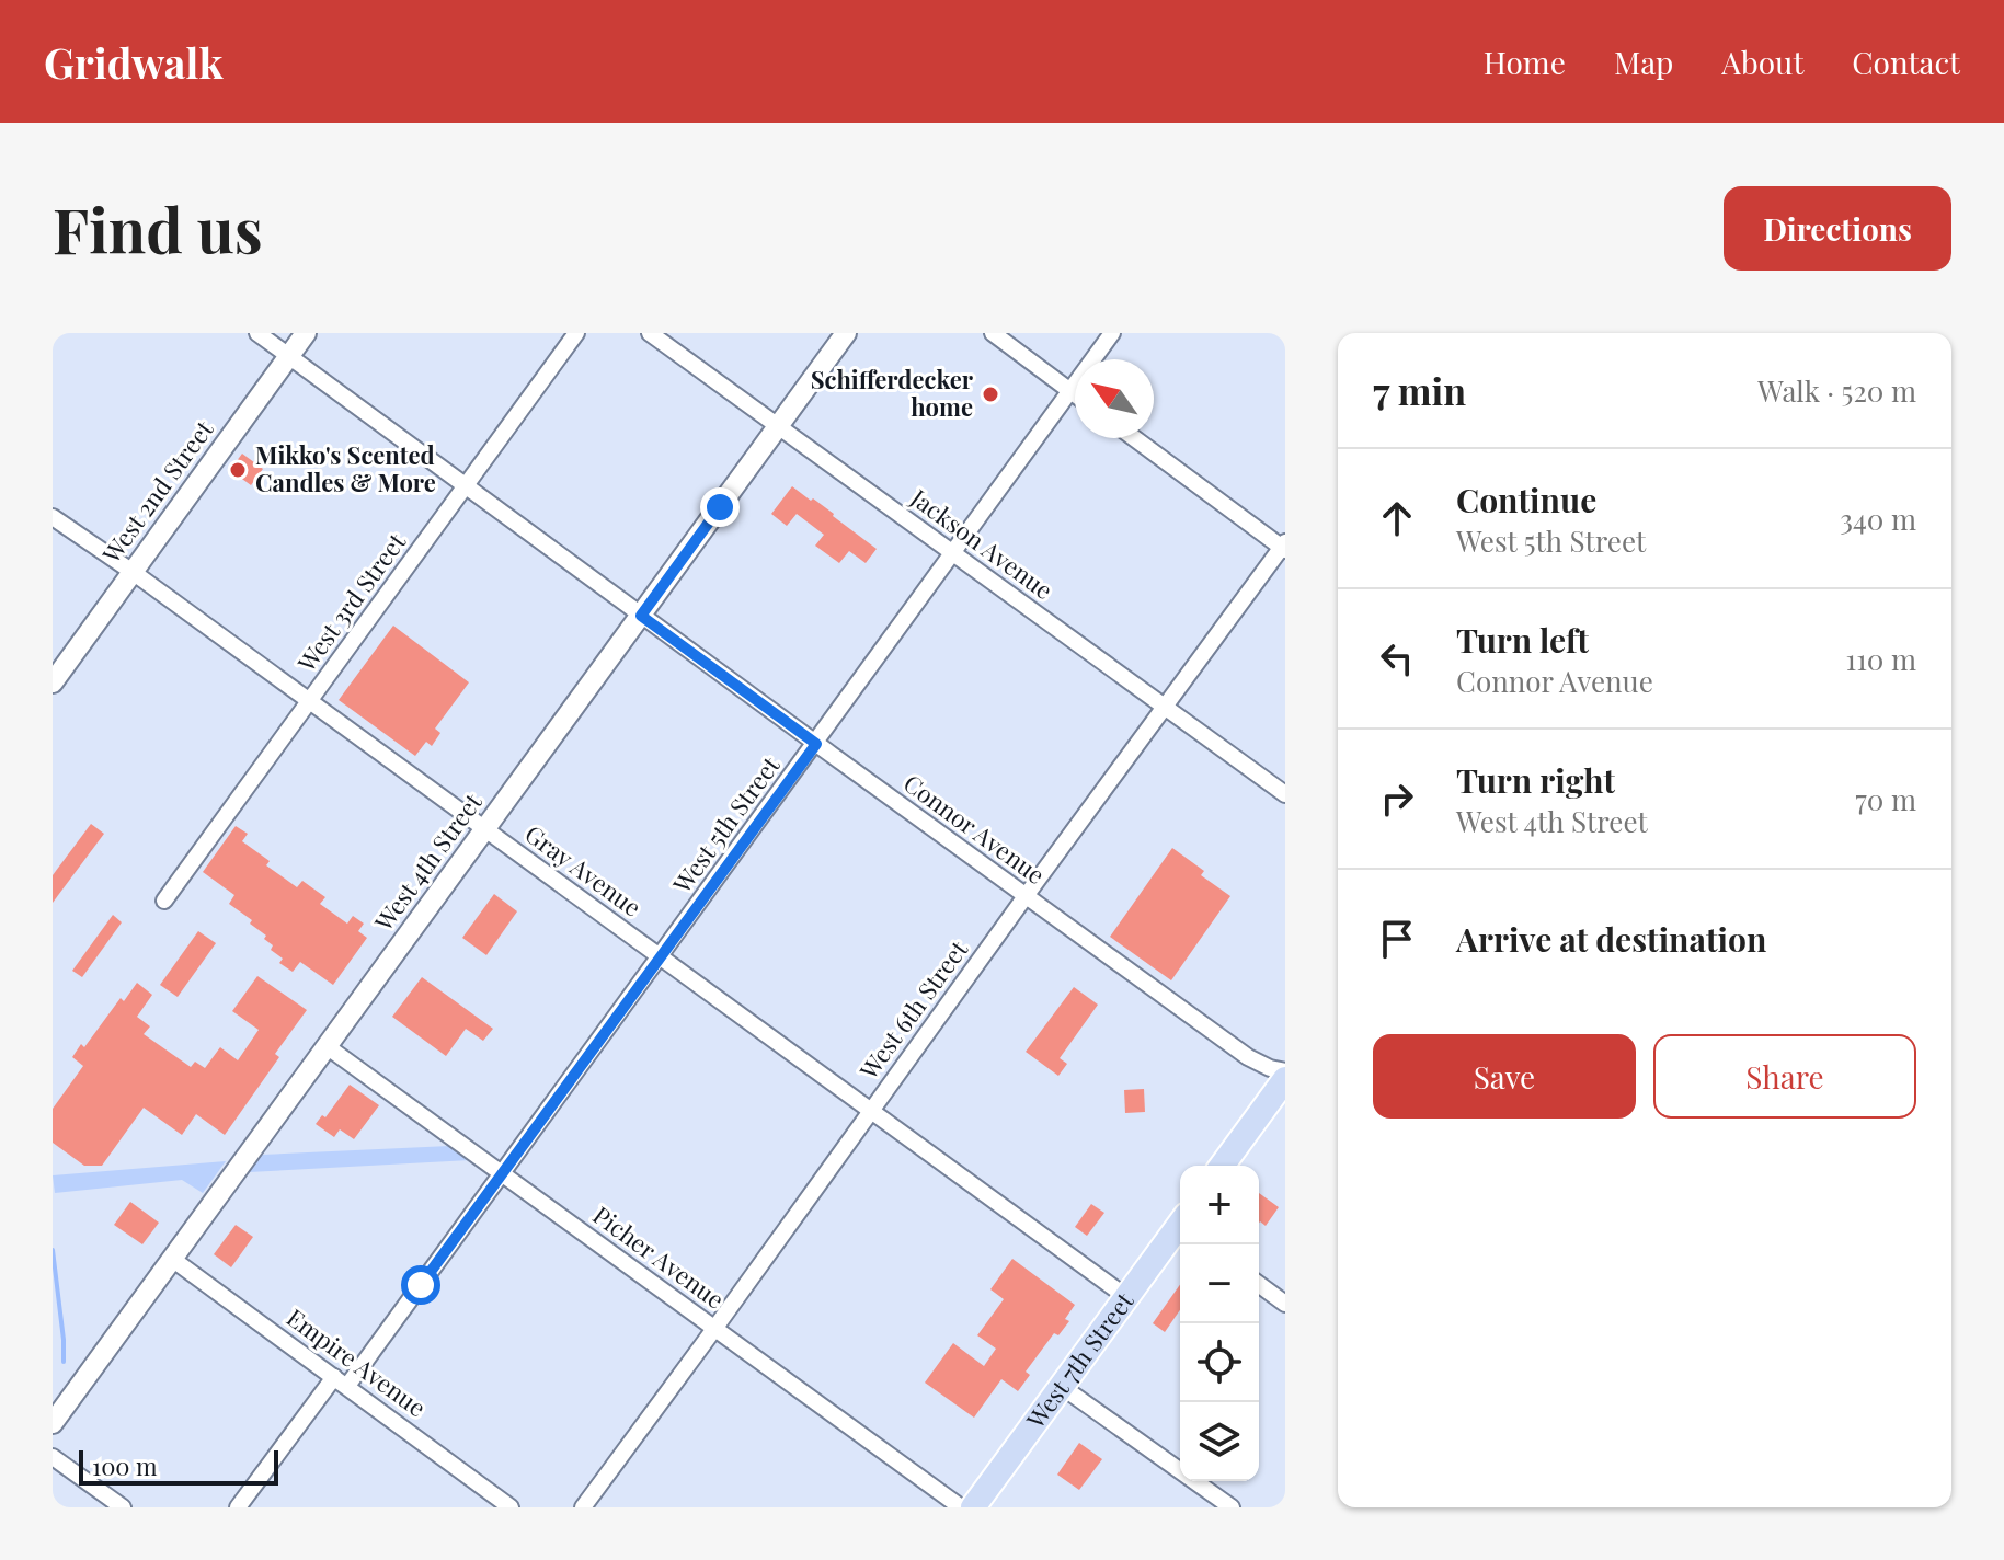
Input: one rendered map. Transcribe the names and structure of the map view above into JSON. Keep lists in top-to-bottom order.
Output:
{
  "streets": {
    "main road": ["West 7th Street"],
    "street": [
      "West 2nd Street",
      "Jackson Avenue",
      "West 3rd Street",
      "West 5th Street",
      "Connor Avenue",
      "West 4th Street",
      "Gray Avenue",
      "West 6th Street",
      "Picher Avenue",
      "Empire Avenue"
    ]
  },
  "crossings": [
    ["West 2nd Street", "Connor Avenue"],
    ["West 2nd Street", "Gray Avenue"],
    ["Jackson Avenue", "West 5th Street"],
    ["Jackson Avenue", "West 4th Street"],
    ["Jackson Avenue", "West 6th Street"],
    ["West 3rd Street", "Connor Avenue"],
    ["West 3rd Street", "Gray Avenue"],
    ["West 5th Street", "Connor Avenue"],
    ["West 5th Street", "Gray Avenue"],
    ["West 5th Street", "Picher Avenue"],
    ["West 5th Street", "Empire Avenue"],
    ["Connor Avenue", "West 4th Street"],
    ["Connor Avenue", "West 6th Street"],
    ["West 4th Street", "Gray Avenue"],
    ["West 4th Street", "Picher Avenue"],
    ["West 4th Street", "Empire Avenue"],
    ["Gray Avenue", "West 6th Street"],
    ["Gray Avenue", "West 7th Street"],
    ["West 6th Street", "Picher Avenue"]
  ],
  "places": ["Schifferdecker home", "Mikko's Scented Candles & More"],
  "scale_bar": "100 m",
  "north": "top left",
  "page": {
    "header": "Gridwalk",
    "nav": [
      "Home",
      "Map",
      "About",
      "Contact"
    ],
    "buttons": [
      "Directions",
      ["Save", "Share"]
    ],
    "title": "Find us",
    "heading": ["7 min", "Walk · 520 m"],
    "list": [
      ["Continue", "West 5th Street", "340 m"],
      ["Turn left", "Connor Avenue", "110 m"],
      ["Turn right", "West 4th Street", "70 m"],
      "Arrive at destination"
    ],
    "map_buttons": ["+", "−"],
    "scale": "100 m"
  }
}
